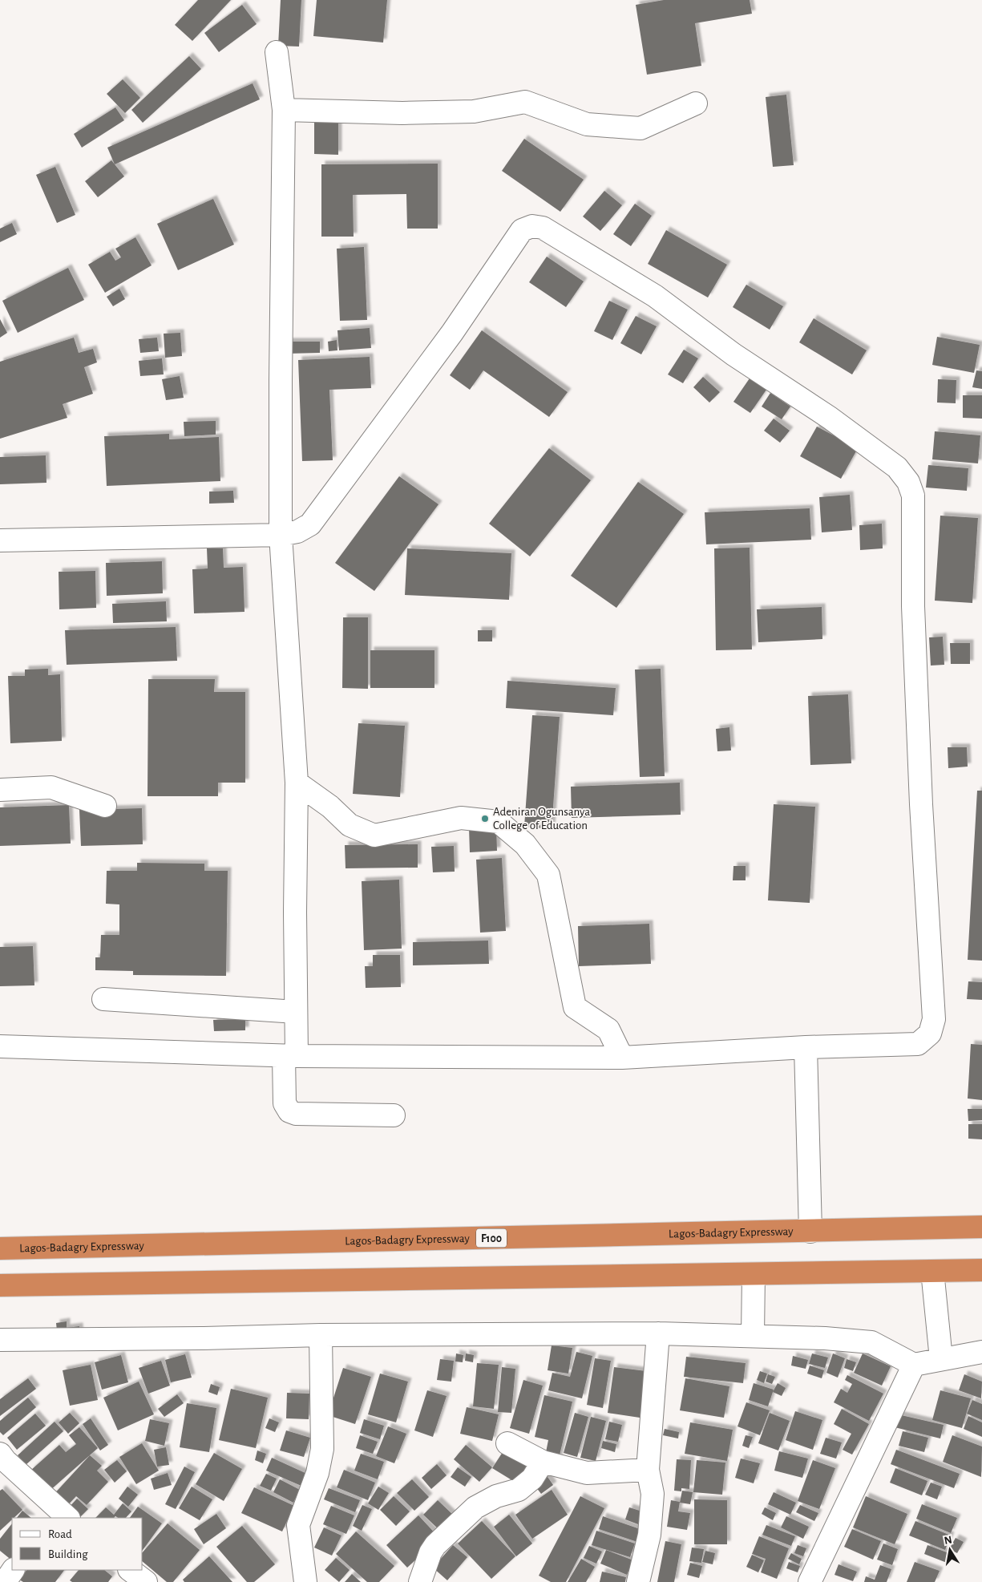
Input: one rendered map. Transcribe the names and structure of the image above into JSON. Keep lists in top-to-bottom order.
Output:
{
  "streets": {
    "highway": ["Lagos-Badagry Expressway", "F100"]
  },
  "places": ["Adeniran Ogunsanya College of Education"],
  "legend": ["Road", "Building"],
  "north": "top"
}
